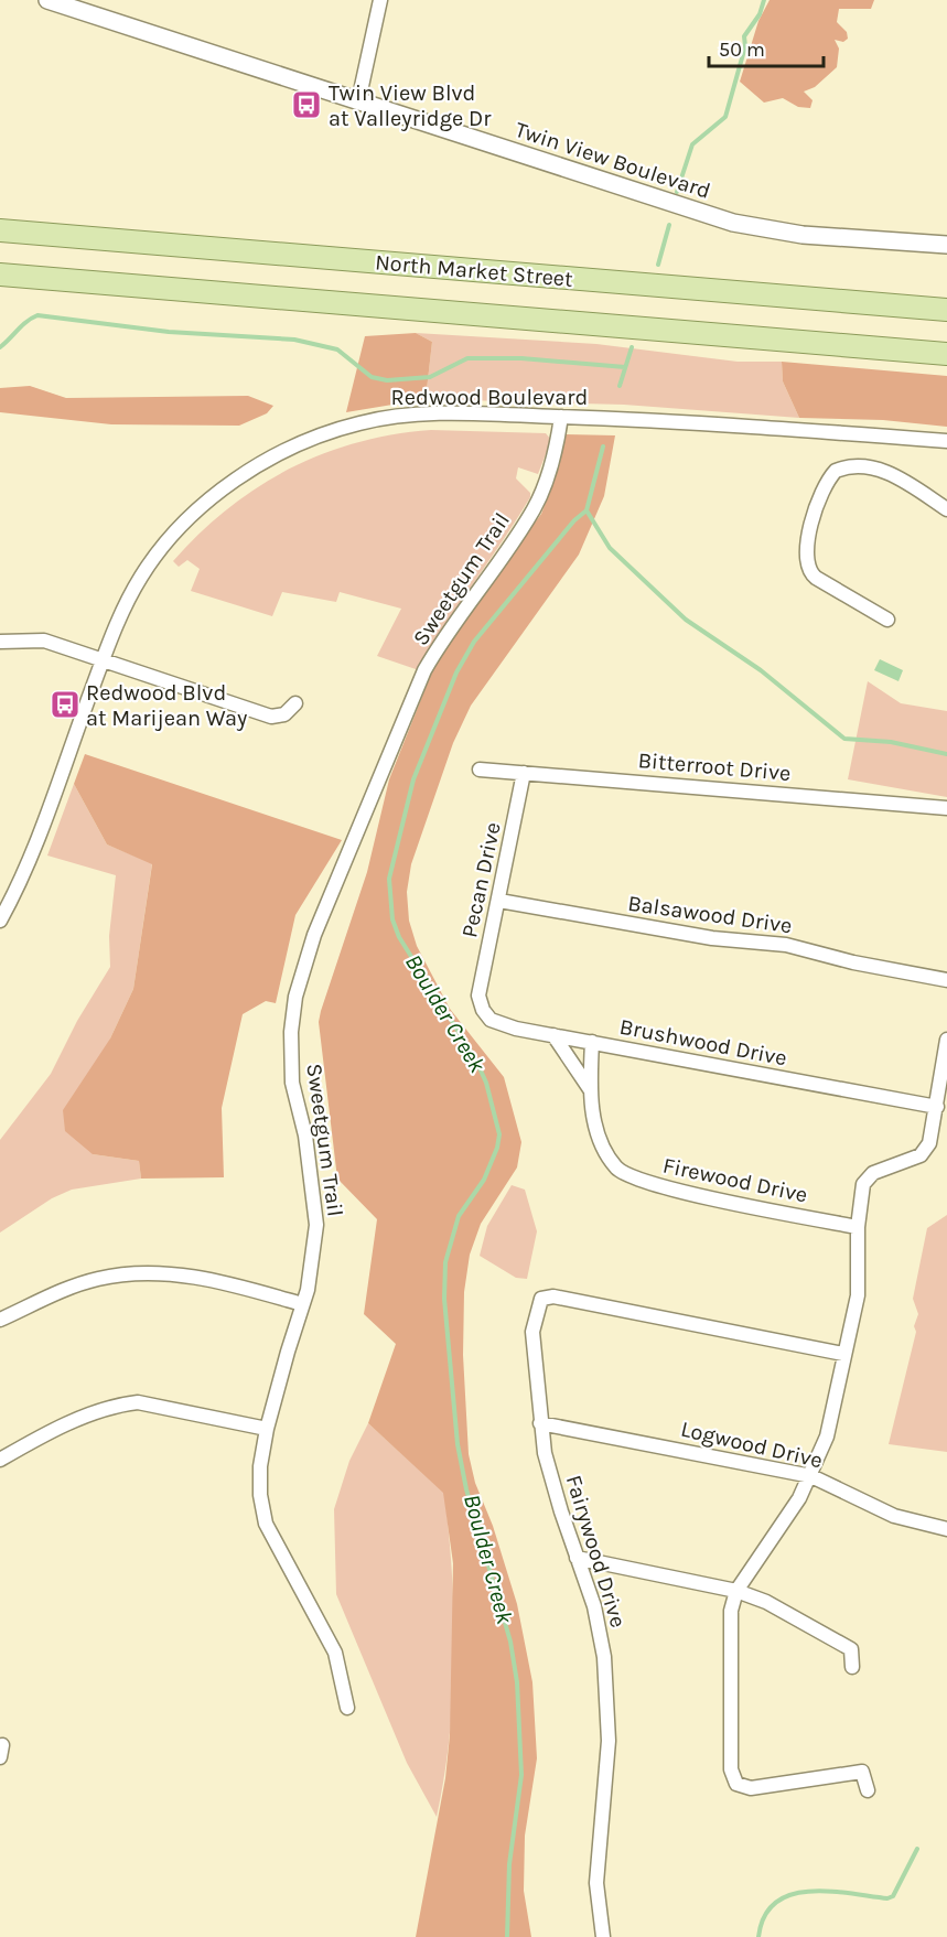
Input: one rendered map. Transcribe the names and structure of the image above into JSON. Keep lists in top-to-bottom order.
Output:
{
  "streets": {
    "main road": ["North Market Street"],
    "street": [
      "Twin View Boulevard",
      "Redwood Boulevard",
      "Sweetgum Trail",
      "Bitterroot Drive",
      "Pecan Drive",
      "Balsawood Drive",
      "Brushwood Drive",
      "Firewood Drive",
      "Logwood Drive",
      "Fairywood Drive"
    ]
  },
  "crossings": [
    ["Redwood Boulevard", "Sweetgum Trail"],
    ["Bitterroot Drive", "Pecan Drive"],
    ["Pecan Drive", "Balsawood Drive"],
    ["Pecan Drive", "Brushwood Drive"],
    ["Logwood Drive", "Fairywood Drive"]
  ],
  "water": ["Boulder Creek"],
  "places": {
    "bus stop": ["Twin View Blvd at Valleyridge Dr", "Redwood Blvd at Marijean Way"]
  },
  "scale_bar": "50 m"
}
